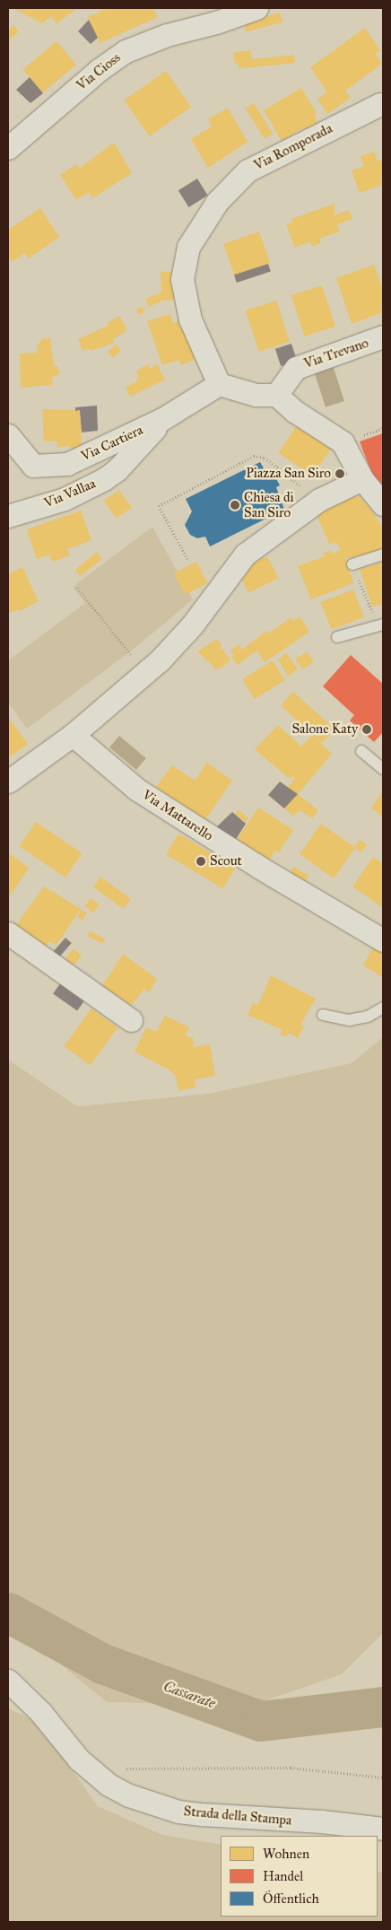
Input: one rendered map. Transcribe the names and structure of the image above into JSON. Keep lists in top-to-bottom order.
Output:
{
  "streets": {
    "street": [
      "Via Cioss",
      "Via Romporada",
      "Via Trevano",
      "Via Cartiera",
      "Via Vallaa",
      "Via Mattarello",
      "Strada della Stampa"
    ]
  },
  "crossings": [
    ["Via Romporada", "Via Cartiera"],
    ["Via Cartiera", "Via Vallaa"]
  ],
  "water": ["Cassarate"],
  "places": [
    "Piazza San Siro",
    "Chiesa di San Siro",
    "Salone Katy",
    "Scout"
  ],
  "legend": ["Wohnen", "Handel", "Öffentlich"]
}
